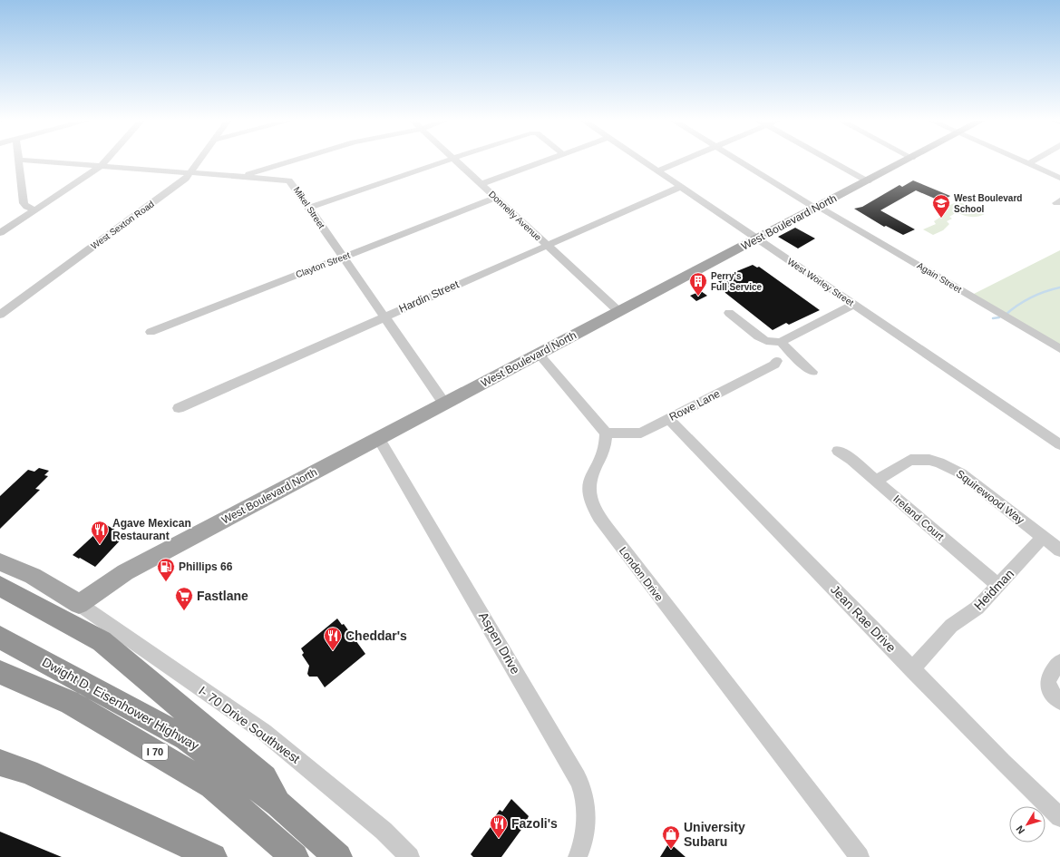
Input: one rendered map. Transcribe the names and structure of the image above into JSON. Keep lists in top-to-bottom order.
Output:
{
  "streets": {
    "highway": ["Dwight D. Eisenhower Highway", "I 70"],
    "main road": ["West Boulevard North"],
    "street": [
      "Mikel Street",
      "Donnelly Avenue",
      "West Sexton Road",
      "Clayton Street",
      "Again Street",
      "West Worley Street",
      "Hardin Street",
      "Rowe Lane",
      "Squirewood Way",
      "Ireland Court",
      "London Drive",
      "Heidman",
      "Jean Rae Drive",
      "Aspen Drive",
      "I- 70 Drive Southwest"
    ]
  },
  "crossings": [
    ["Mikel Street", "West Boulevard North"],
    ["Mikel Street", "West Sexton Road"],
    ["Mikel Street", "Clayton Street"],
    ["Mikel Street", "Hardin Street"],
    ["Donnelly Avenue", "West Boulevard North"],
    ["Donnelly Avenue", "Clayton Street"],
    ["Donnelly Avenue", "Hardin Street"],
    ["West Boulevard North", "Again Street"],
    ["West Boulevard North", "West Worley Street"],
    ["West Boulevard North", "Aspen Drive"],
    ["West Boulevard North", "I- 70 Drive Southwest"],
    ["West Worley Street", "Hardin Street"],
    ["Rowe Lane", "London Drive"],
    ["Rowe Lane", "Jean Rae Drive"],
    ["Squirewood Way", "Ireland Court"],
    ["Squirewood Way", "Heidman"],
    ["Ireland Court", "Heidman"],
    ["Heidman", "Jean Rae Drive"]
  ],
  "places": {
    "school or university": ["West Boulevard School"],
    "building": ["Perry's Full Service"],
    "restaurant": ["Agave Mexican Restaurant", "Cheddar's", "Fazoli's"],
    "fuel station": ["Phillips 66"],
    "supermarket": ["Fastlane"],
    "shop": ["University Subaru"]
  },
  "north": "bottom left"
}
